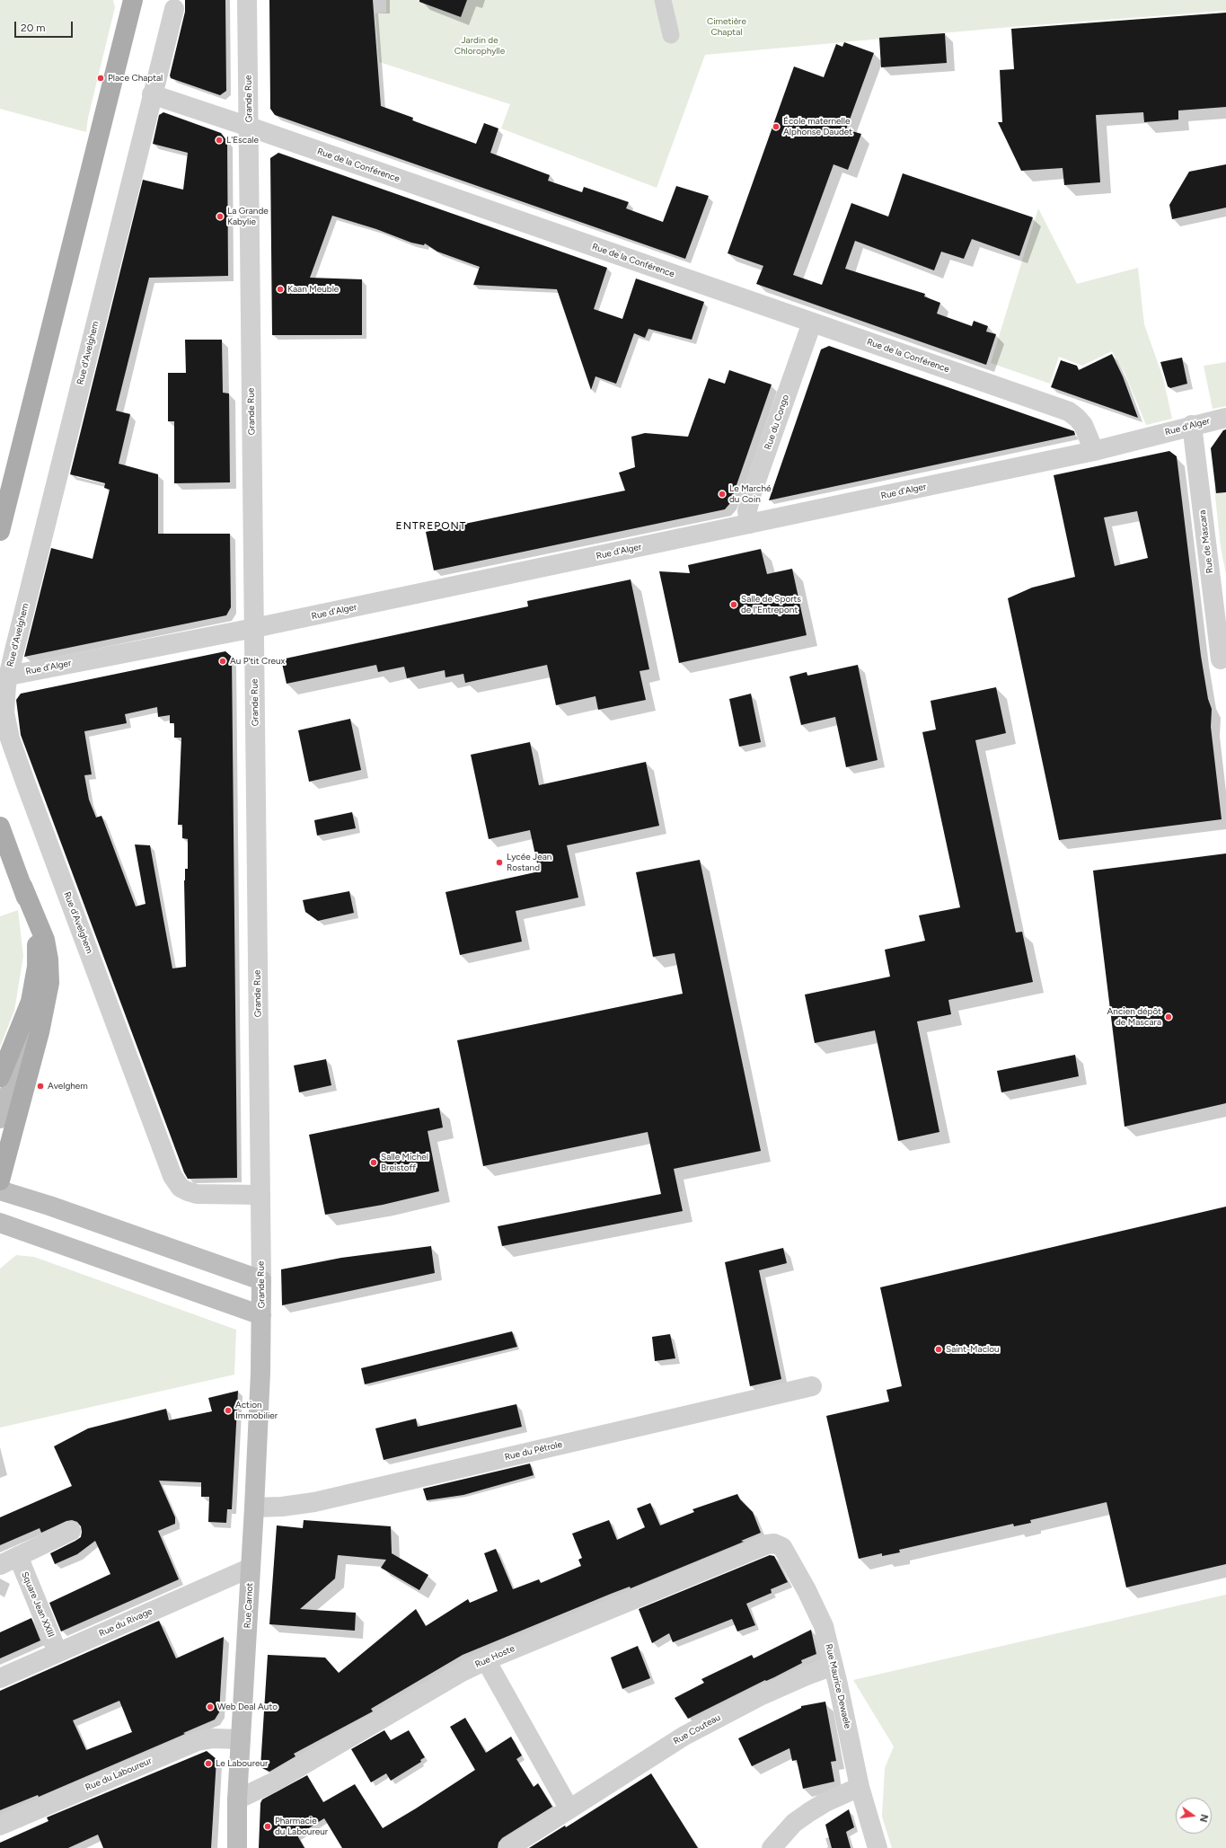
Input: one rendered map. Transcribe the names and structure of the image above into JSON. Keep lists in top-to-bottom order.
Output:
{
  "streets": {
    "main road": ["Grande Rue", "Rue Carnot"],
    "street": [
      "Rue de la Conférence",
      "Rue d'Avelghem",
      "Rue du Congo",
      "Rue d'Alger",
      "Rue de Mascara",
      "Rue du Pétrole",
      "Square Jean XXIII",
      "Rue du Rivage",
      "Rue Hoste",
      "Rue Maurice Dewaele",
      "Rue Couteau",
      "Rue du Laboureur"
    ]
  },
  "crossings": [
    ["Grande Rue", "Rue de la Conférence"],
    ["Grande Rue", "Rue d'Avelghem"],
    ["Grande Rue", "Rue d'Alger"],
    ["Grande Rue", "Rue Carnot"],
    ["Rue de la Conférence", "Rue d'Avelghem"],
    ["Rue de la Conférence", "Rue du Congo"],
    ["Rue de la Conférence", "Rue d'Alger"],
    ["Rue d'Avelghem", "Rue d'Alger"],
    ["Rue du Congo", "Rue d'Alger"],
    ["Rue d'Alger", "Rue de Mascara"],
    ["Rue du Pétrole", "Rue Carnot"],
    ["Square Jean XXIII", "Rue du Rivage"],
    ["Rue Carnot", "Rue du Rivage"],
    ["Rue Carnot", "Rue Hoste"],
    ["Rue Carnot", "Rue du Laboureur"],
    ["Rue Hoste", "Rue Maurice Dewaele"],
    ["Rue Maurice Dewaele", "Rue Couteau"]
  ],
  "districts": ["ENTREPONT"],
  "parks": ["Cimetière Chaptal", "Jardin de Chlorophylle"],
  "places": [
    "Place Chaptal",
    "École maternelle Alphonse Daudet",
    "L'Escale",
    "La Grande Kabylie",
    "Kaan Meuble",
    "Le Marché du Coin",
    "Salle de Sports de l'Entrepont",
    "Au P'tit Creux",
    "Lycée Jean Rostand",
    "Ancien dépôt de Mascara",
    "Avelghem",
    "Salle Michel Breistoff",
    "Saint-Maclou",
    "Action Immobilier",
    "Web Deal Auto",
    "Le Laboureur",
    "Pharmacie du Laboureur"
  ],
  "scale_bar": "20 m",
  "north": "right"
}
